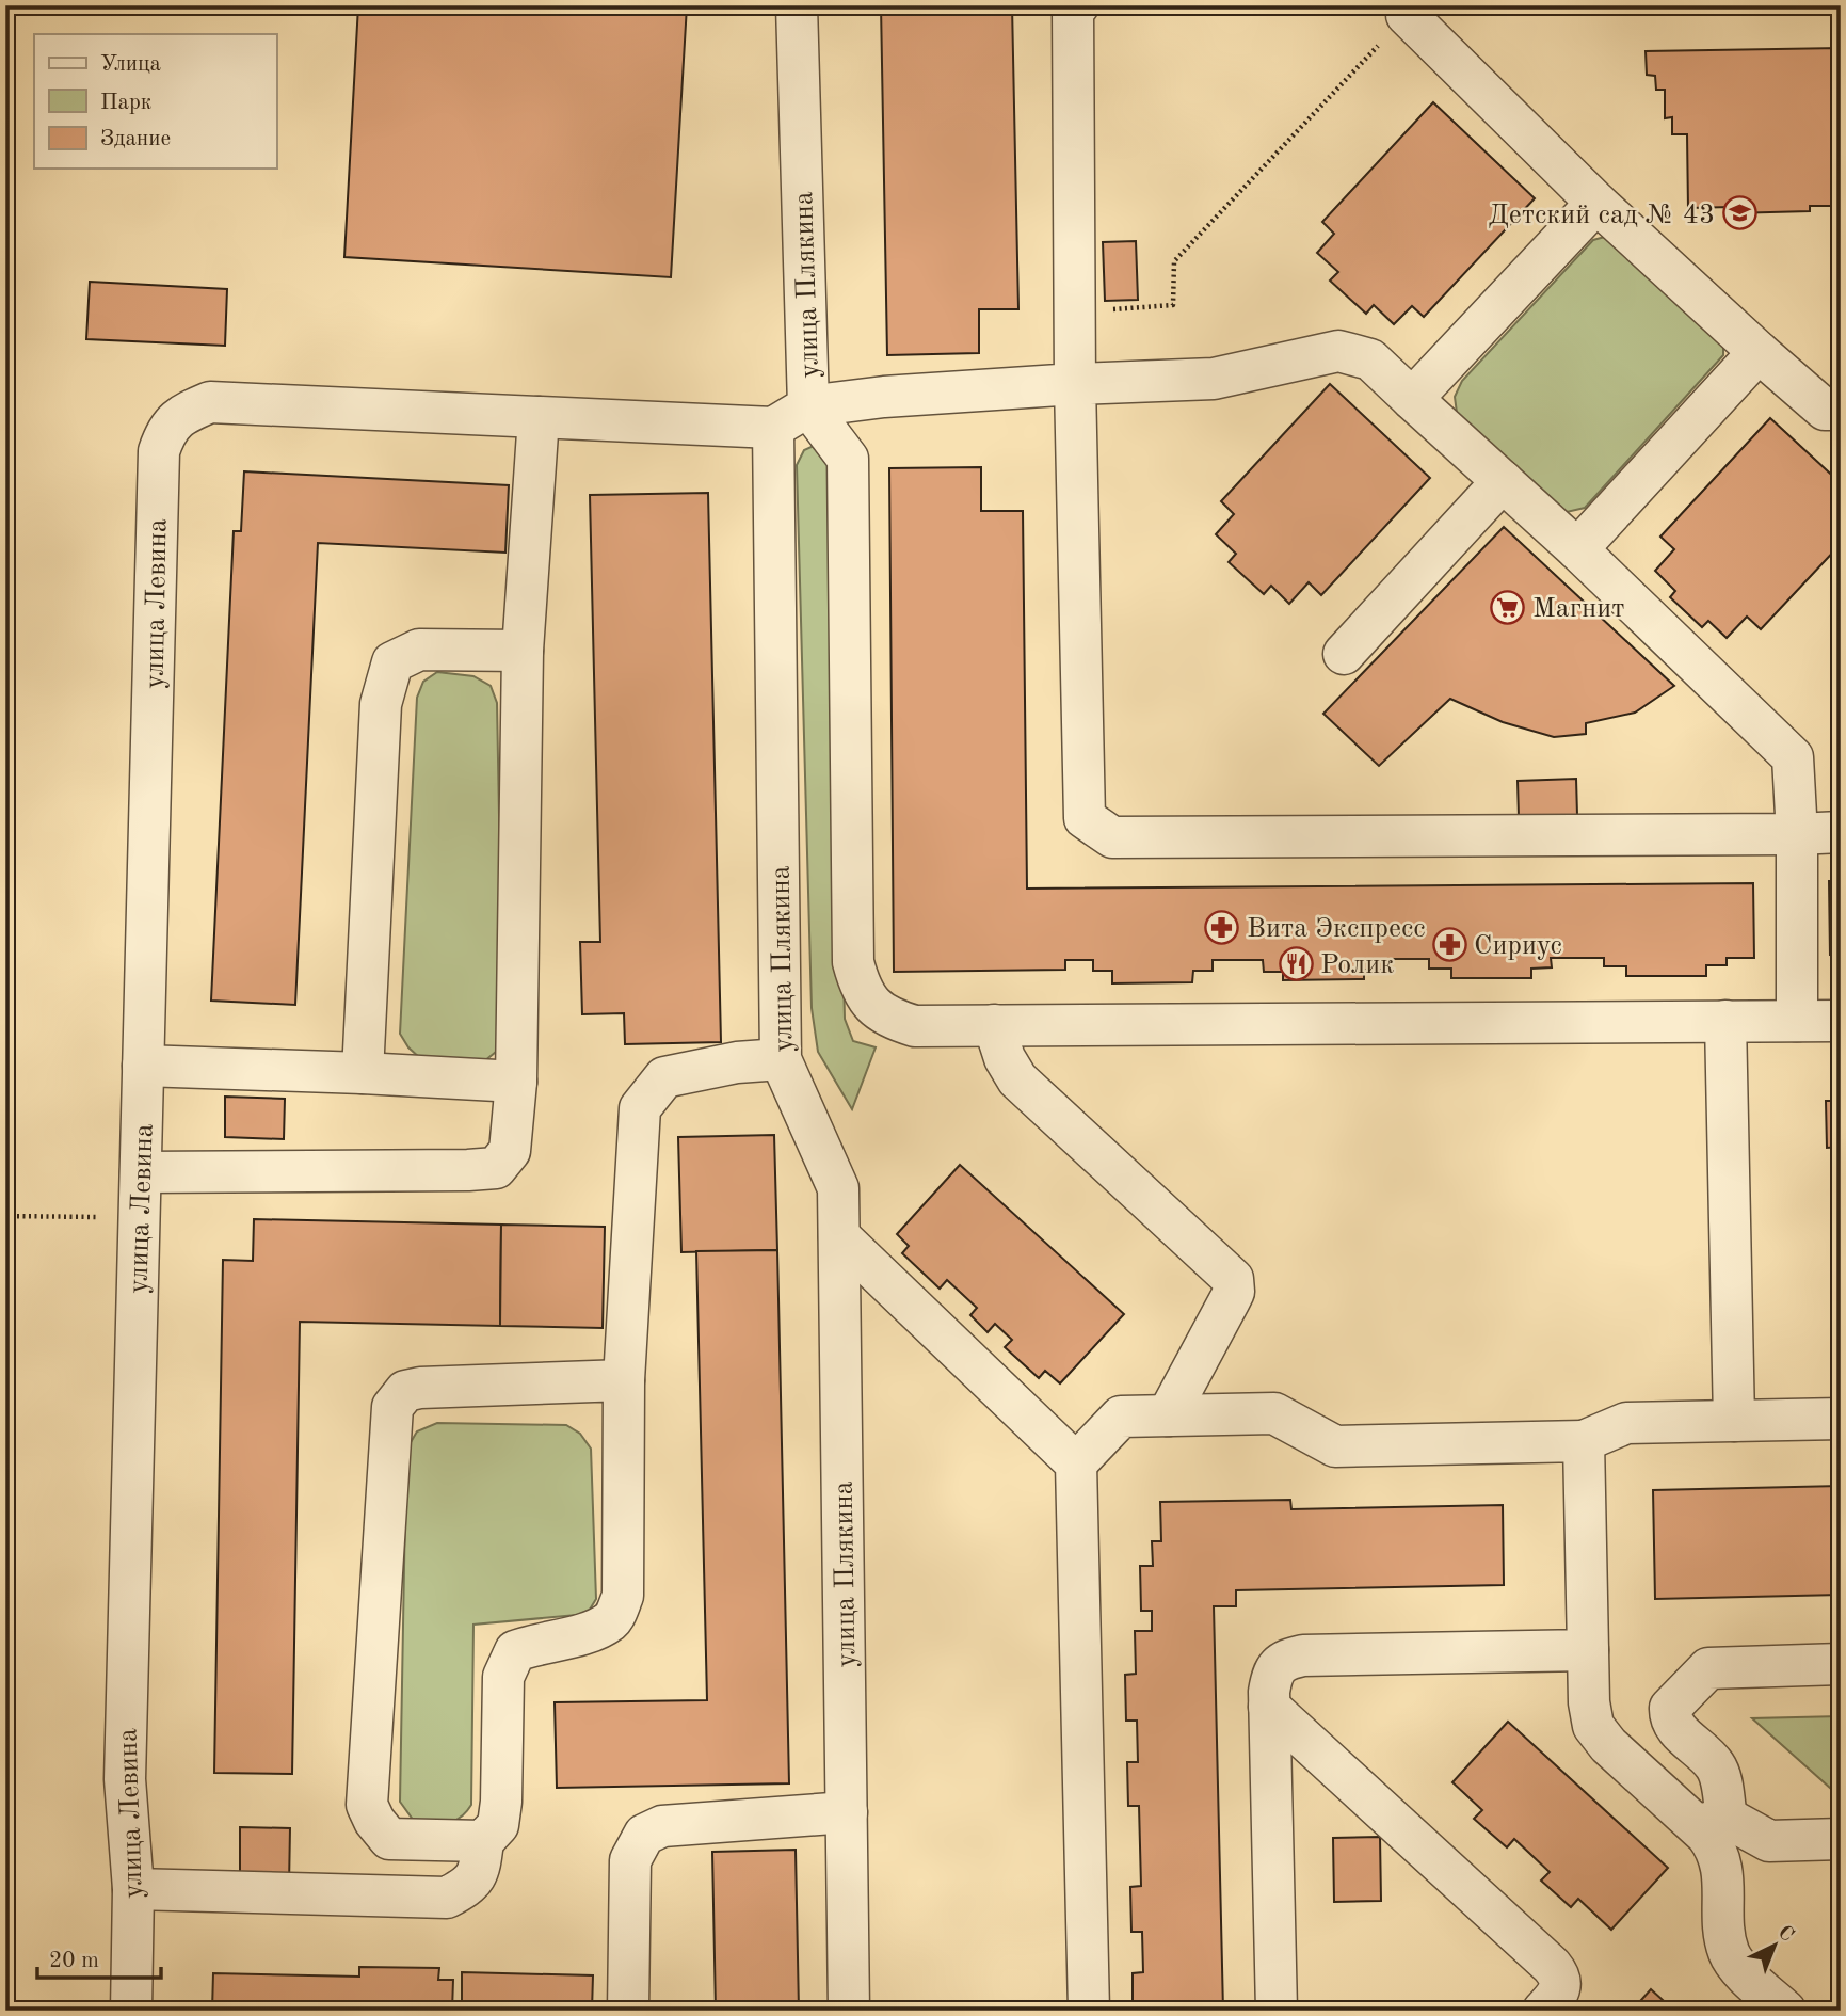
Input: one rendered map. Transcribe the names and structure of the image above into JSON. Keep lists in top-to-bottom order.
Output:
{
  "streets": {
    "street": ["улица Плякина", "улица Левина"]
  },
  "places": {
    "school or university": ["Детский сад № 43"],
    "supermarket": ["Магнит"],
    "pharmacy": ["Вита Экспресс", "Сириус"],
    "restaurant": ["Ролик"]
  },
  "legend": ["Улица", "Парк", "Здание"],
  "scale_bar": "20 m",
  "north": "top right"
}
